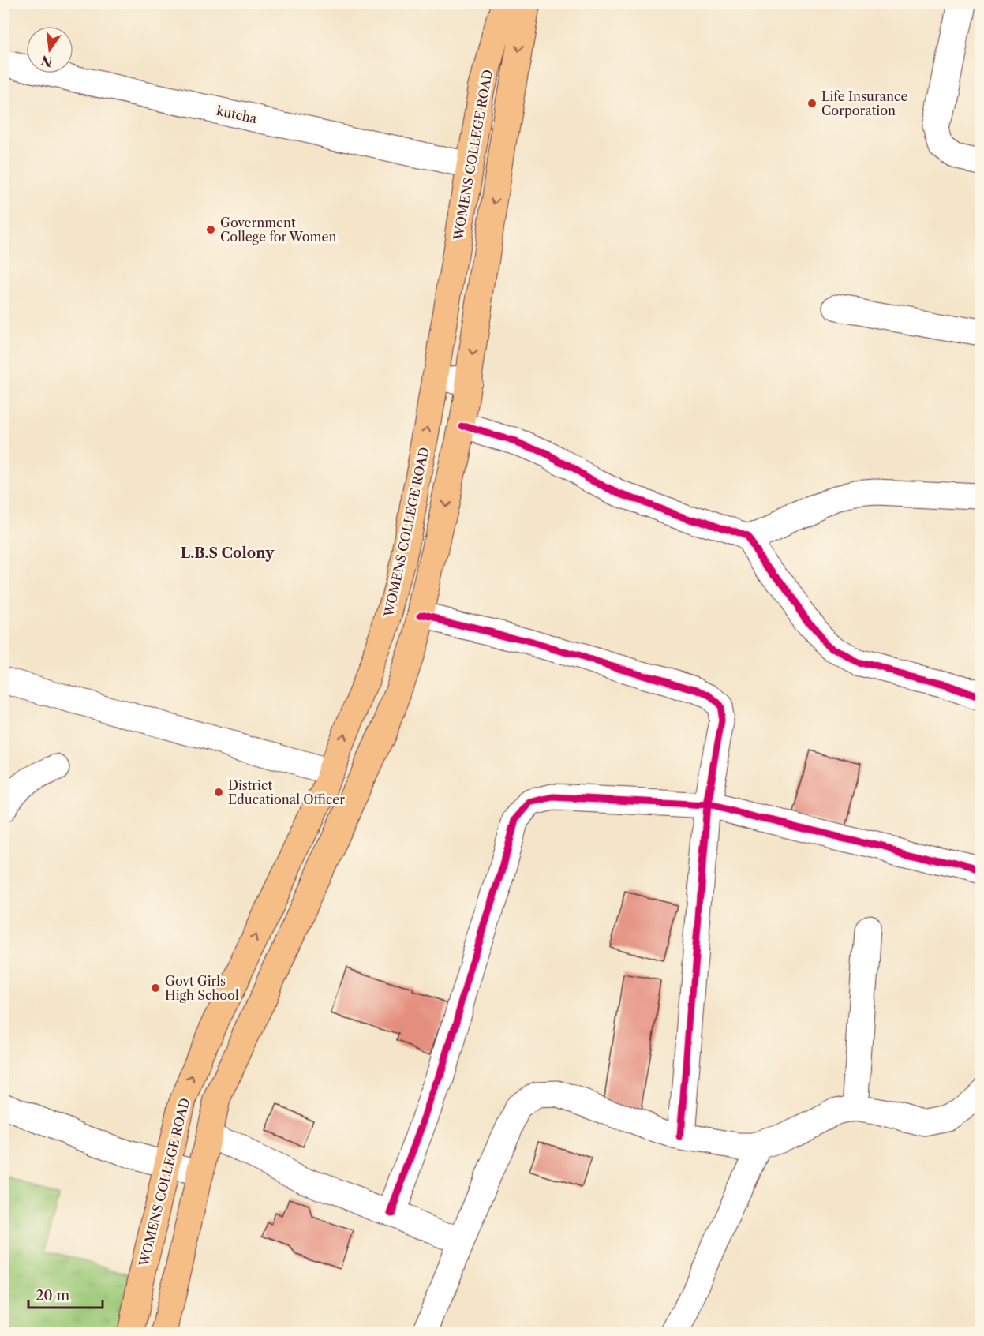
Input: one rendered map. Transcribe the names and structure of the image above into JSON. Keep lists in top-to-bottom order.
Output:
{
  "streets": {
    "main road": ["WOMENS COLLEGE ROAD"],
    "street": ["kutcha"]
  },
  "crossings": [
    ["kutcha", "WOMENS COLLEGE ROAD"]
  ],
  "districts": ["L.B.S Colony"],
  "places": [
    "Life Insurance Corporation",
    "Government College for Women",
    "District Educational Officer",
    "Govt Girls High School"
  ],
  "scale_bar": "20 m",
  "north": "bottom"
}
